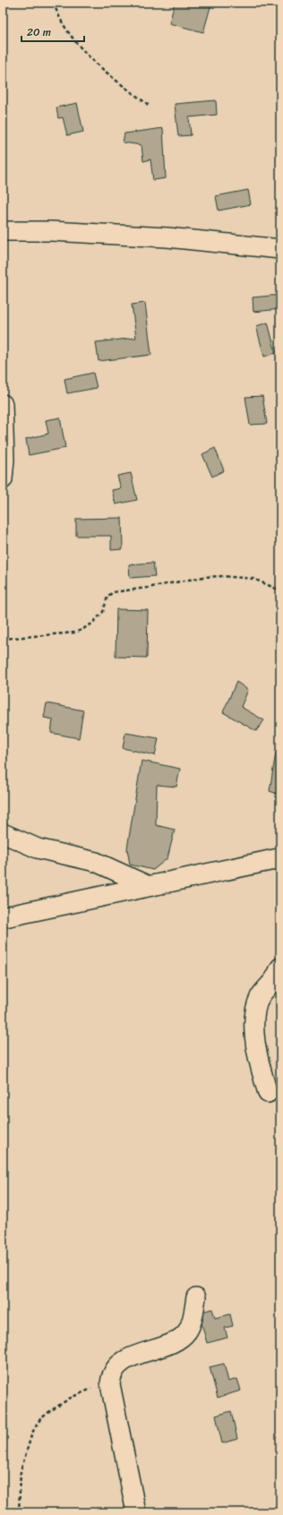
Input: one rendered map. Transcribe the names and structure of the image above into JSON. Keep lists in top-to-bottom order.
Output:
{
  "scale_bar": "20 m"
}
